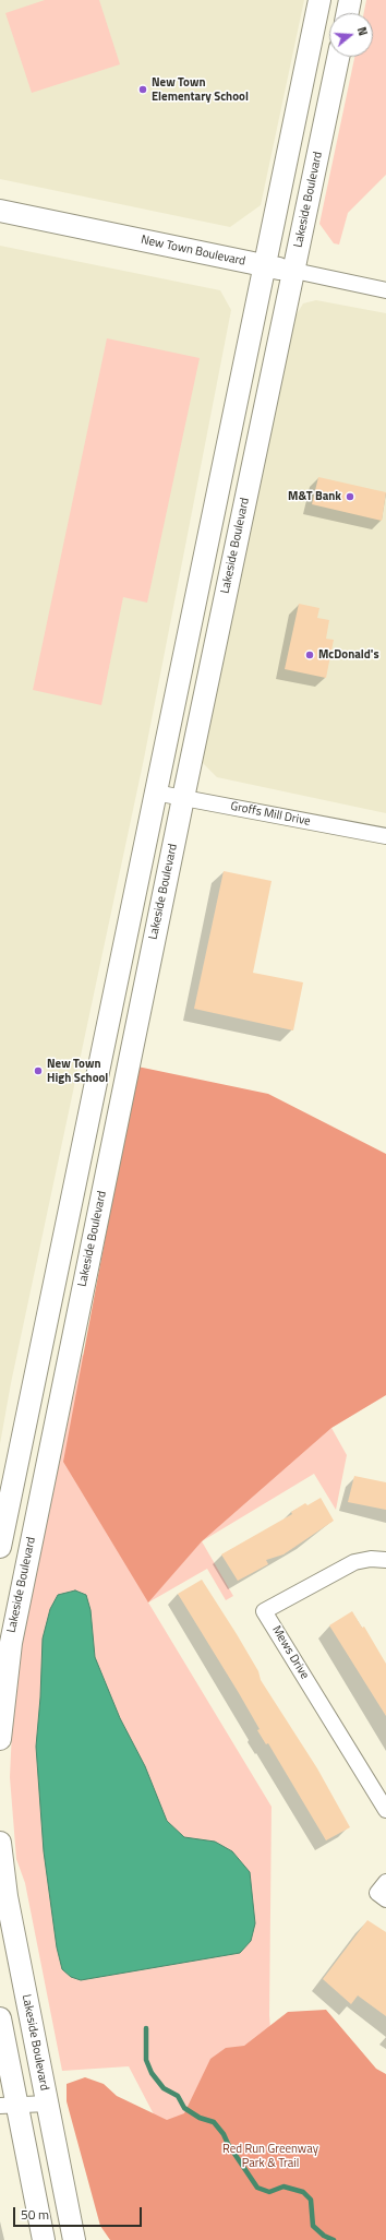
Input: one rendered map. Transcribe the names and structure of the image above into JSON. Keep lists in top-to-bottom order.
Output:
{
  "streets": {
    "main road": ["Lakeside Boulevard", "New Town Boulevard"],
    "street": ["Groffs Mill Drive", "Mews Drive"]
  },
  "crossings": [
    ["Lakeside Boulevard", "New Town Boulevard"],
    ["Lakeside Boulevard", "Groffs Mill Drive"]
  ],
  "parks": ["Red Run Greenway Park & Trail"],
  "places": [
    "New Town Elementary School",
    "M&T Bank",
    "McDonald's",
    "New Town High School"
  ],
  "scale_bar": "50 m",
  "north": "right"
}
